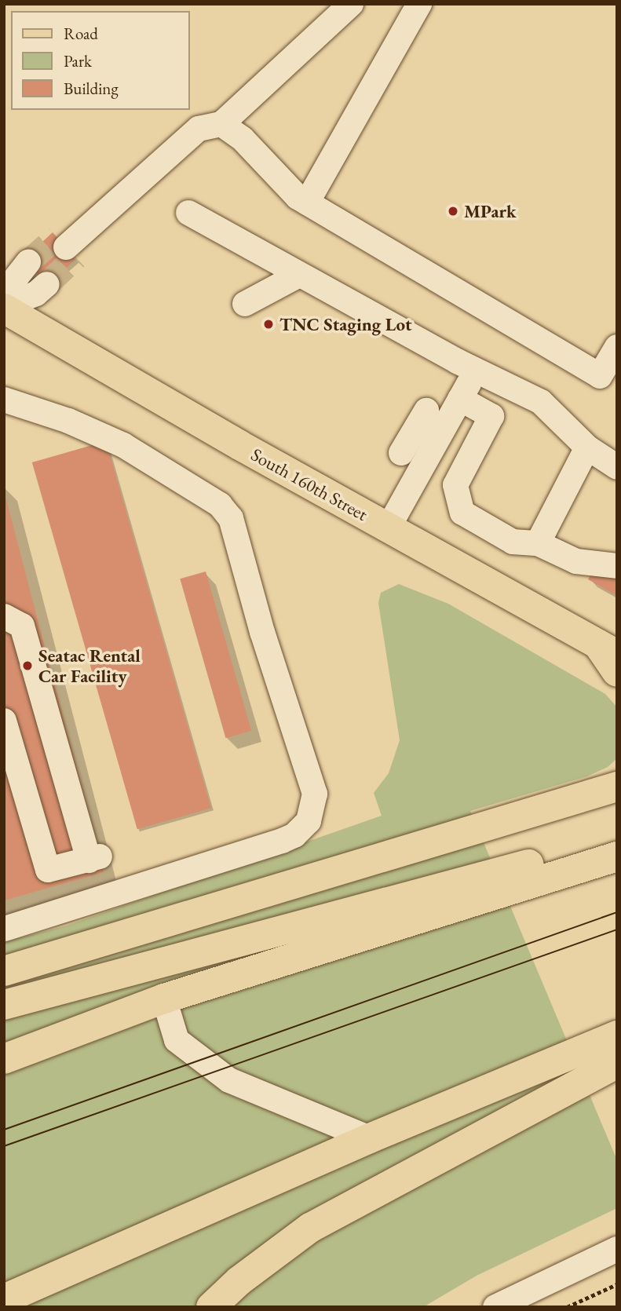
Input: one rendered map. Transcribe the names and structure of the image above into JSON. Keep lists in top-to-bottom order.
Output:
{
  "streets": {
    "main road": ["South 160th Street"]
  },
  "places": ["MPark", "TNC Staging Lot", "Seatac Rental Car Facility"],
  "legend": ["Road", "Park", "Building"]
}
